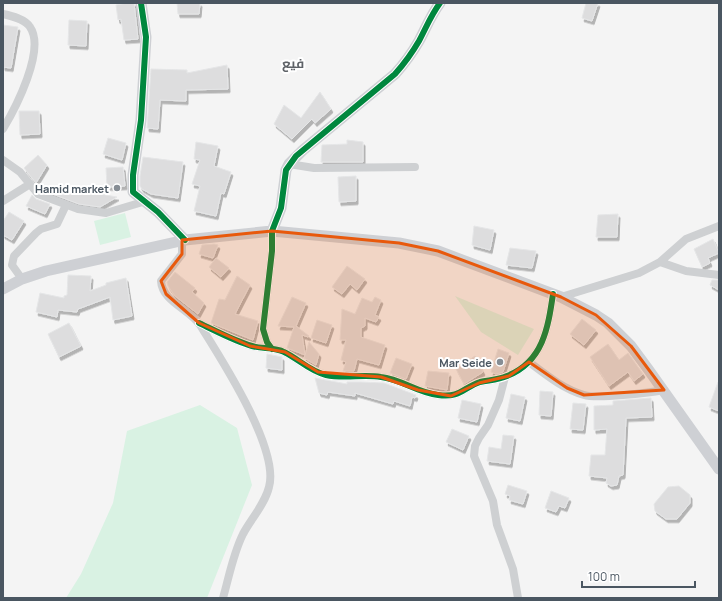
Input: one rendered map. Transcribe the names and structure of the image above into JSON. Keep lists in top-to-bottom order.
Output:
{
  "districts": ["فيع"],
  "places": ["Hamid market", "Mar Seide"],
  "scale_bar": "100 m"
}
